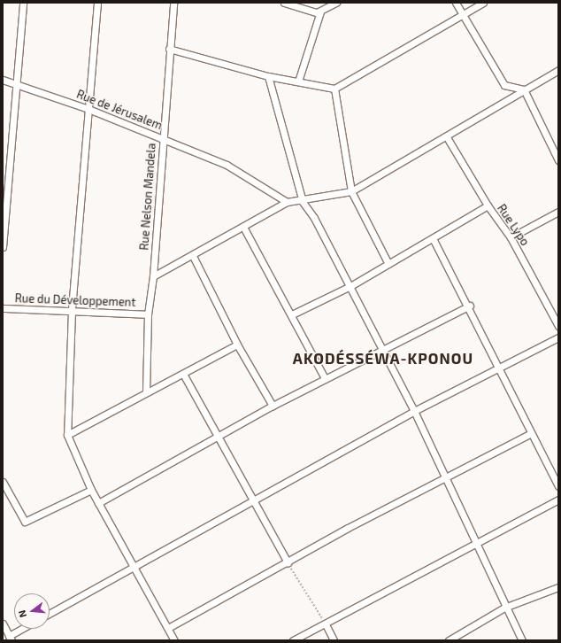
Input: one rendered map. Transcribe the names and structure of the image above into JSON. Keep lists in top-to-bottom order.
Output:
{
  "streets": {
    "street": [
      "Rue de Jérusalem",
      "Rue Nelson Mandela",
      "Rue Lypo",
      "Rue du Développement"
    ]
  },
  "crossings": [
    ["Rue de Jérusalem", "Rue Nelson Mandela"],
    ["Rue Nelson Mandela", "Rue du Développement"]
  ],
  "districts": ["AKODÉSSÉWA-KPONOU"],
  "north": "left"
}
